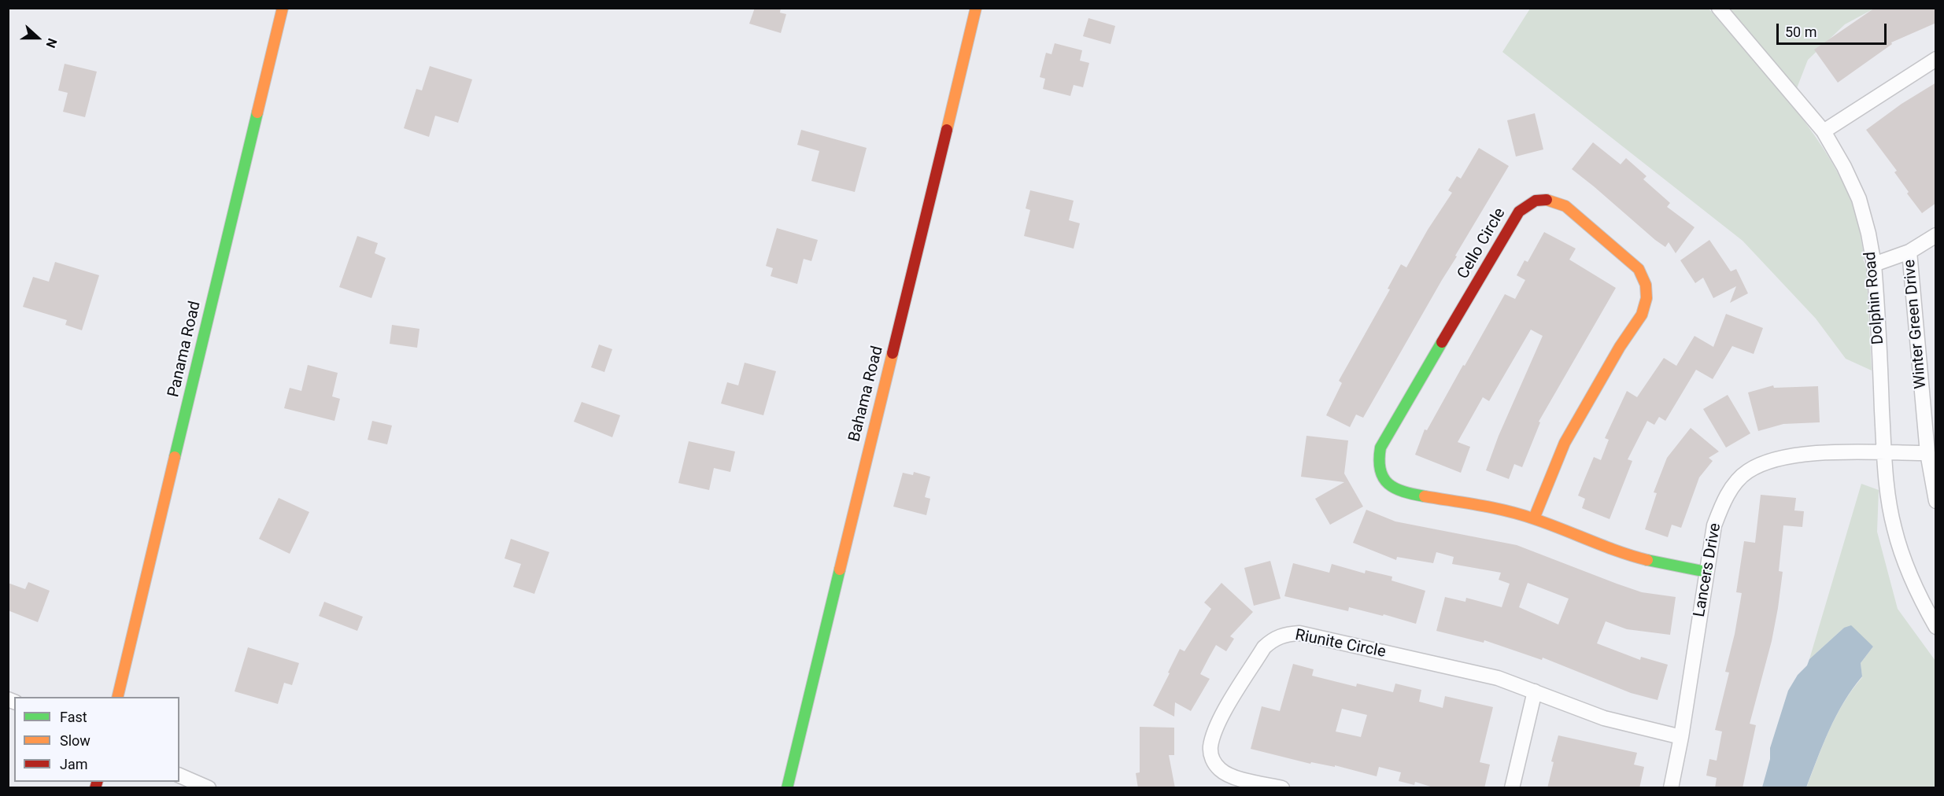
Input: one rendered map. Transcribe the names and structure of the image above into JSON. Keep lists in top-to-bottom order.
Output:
{
  "streets": {
    "street": [
      "Cello Circle",
      "Dolphin Road",
      "Winter Green Drive",
      "Panama Road",
      "Bahama Road",
      "Lancers Drive",
      "Riunite Circle"
    ]
  },
  "crossings": [
    ["Cello Circle", "Lancers Drive"],
    ["Dolphin Road", "Lancers Drive"],
    ["Lancers Drive", "Riunite Circle"]
  ],
  "legend": ["Fast", "Slow", "Jam"],
  "scale_bar": "50 m",
  "north": "right"
}
